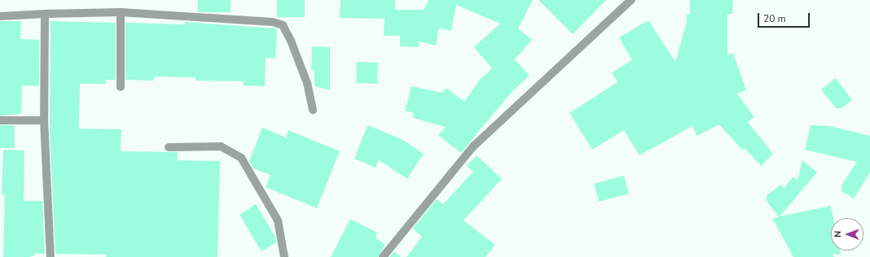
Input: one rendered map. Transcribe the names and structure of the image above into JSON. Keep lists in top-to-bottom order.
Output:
{
  "scale_bar": "20 m",
  "north": "left"
}
